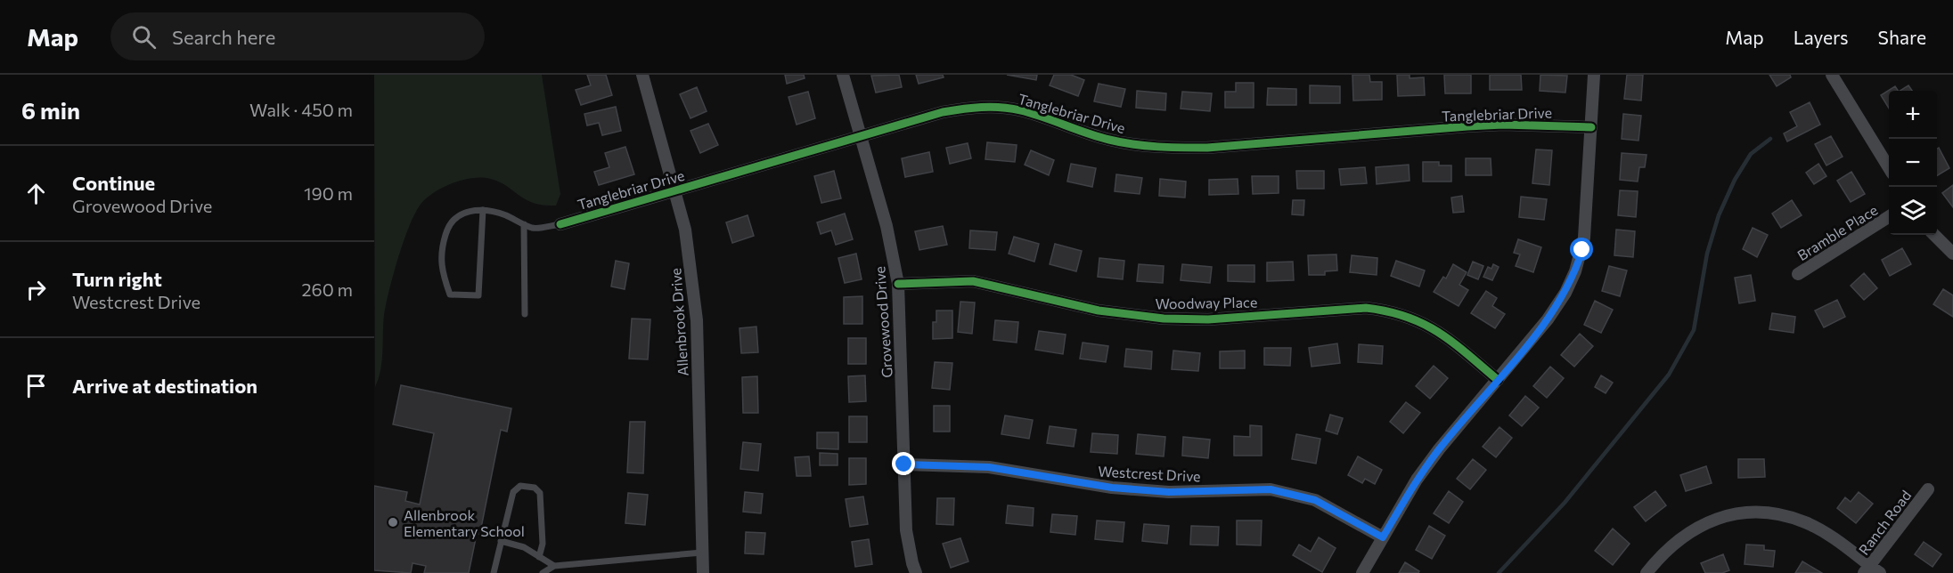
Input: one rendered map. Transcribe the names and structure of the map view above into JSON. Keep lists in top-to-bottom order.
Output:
{
  "streets": {
    "street": [
      "Tanglebriar Drive",
      "Bramble Place",
      "Woodway Place",
      "Allenbrook Drive",
      "Grovewood Drive",
      "Westcrest Drive",
      "Ranch Road"
    ]
  },
  "crossings": [
    ["Tanglebriar Drive", "Allenbrook Drive"],
    ["Tanglebriar Drive", "Grovewood Drive"],
    ["Woodway Place", "Grovewood Drive"],
    ["Grovewood Drive", "Westcrest Drive"]
  ],
  "places": ["Allenbrook Elementary School"],
  "page": {
    "header": "Map",
    "search": "Search here",
    "nav": ["Map", "Layers", "Share"],
    "heading": ["6 min", "Walk · 450 m"],
    "map_buttons": ["+", "−"],
    "list": [
      ["Continue", "Grovewood Drive", "190 m"],
      ["Turn right", "Westcrest Drive", "260 m"],
      "Arrive at destination"
    ]
  }
}
